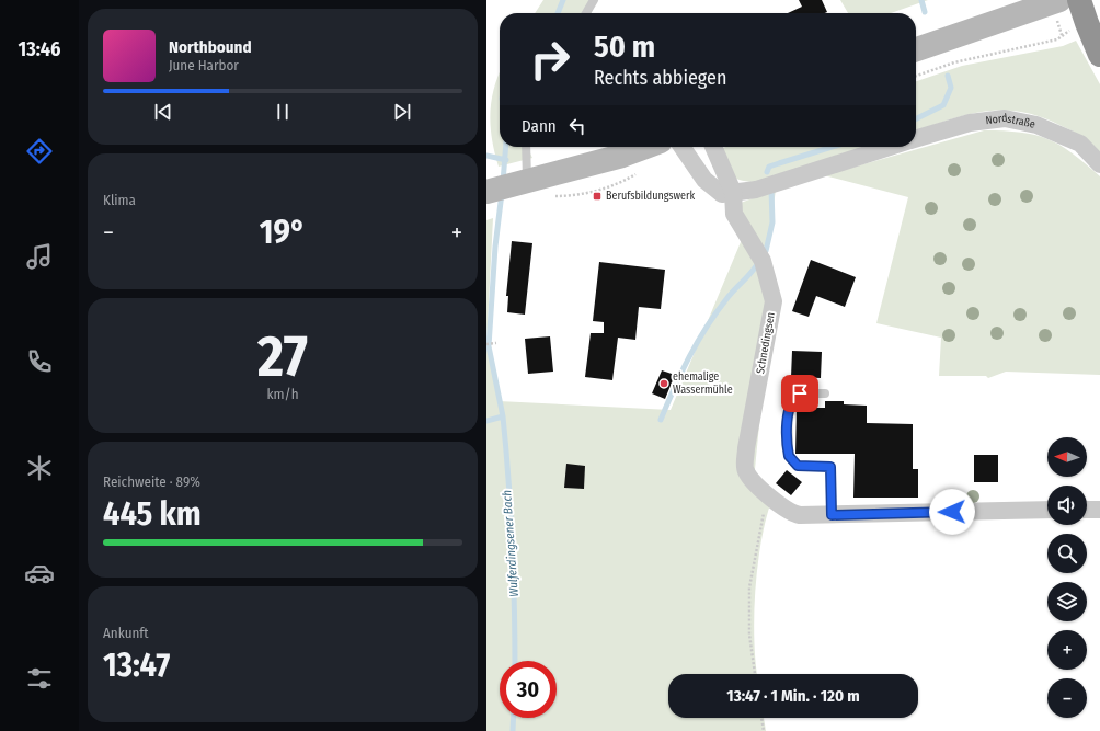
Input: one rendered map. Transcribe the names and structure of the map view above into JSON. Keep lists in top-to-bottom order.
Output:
{
  "streets": {
    "street": ["Nordstraße", "Schnedingsen"]
  },
  "water": ["Wulferdingsener Bach"],
  "places": {
    "transit": ["Berufsbildungswerk"],
    "other": ["ehemalige Wassermühle"]
  },
  "north": "left",
  "page": {
    "tabs": "13:46",
    "turn": ["50 m", "Rechts abbiegen"],
    "song": ["Northbound", "June Harbor"],
    "then": "Dann",
    "tile": [
      "Klima",
      ["27", "km/h"],
      ["Reichweite · 89%", "445 km"],
      ["Ankunft", "13:47"]
    ],
    "heat": ["−", "19°", "+"],
    "map_buttons": ["+", "−"],
    "limit": "30",
    "trip": "13:47 · 1 Min. · 120 m"
  }
}
